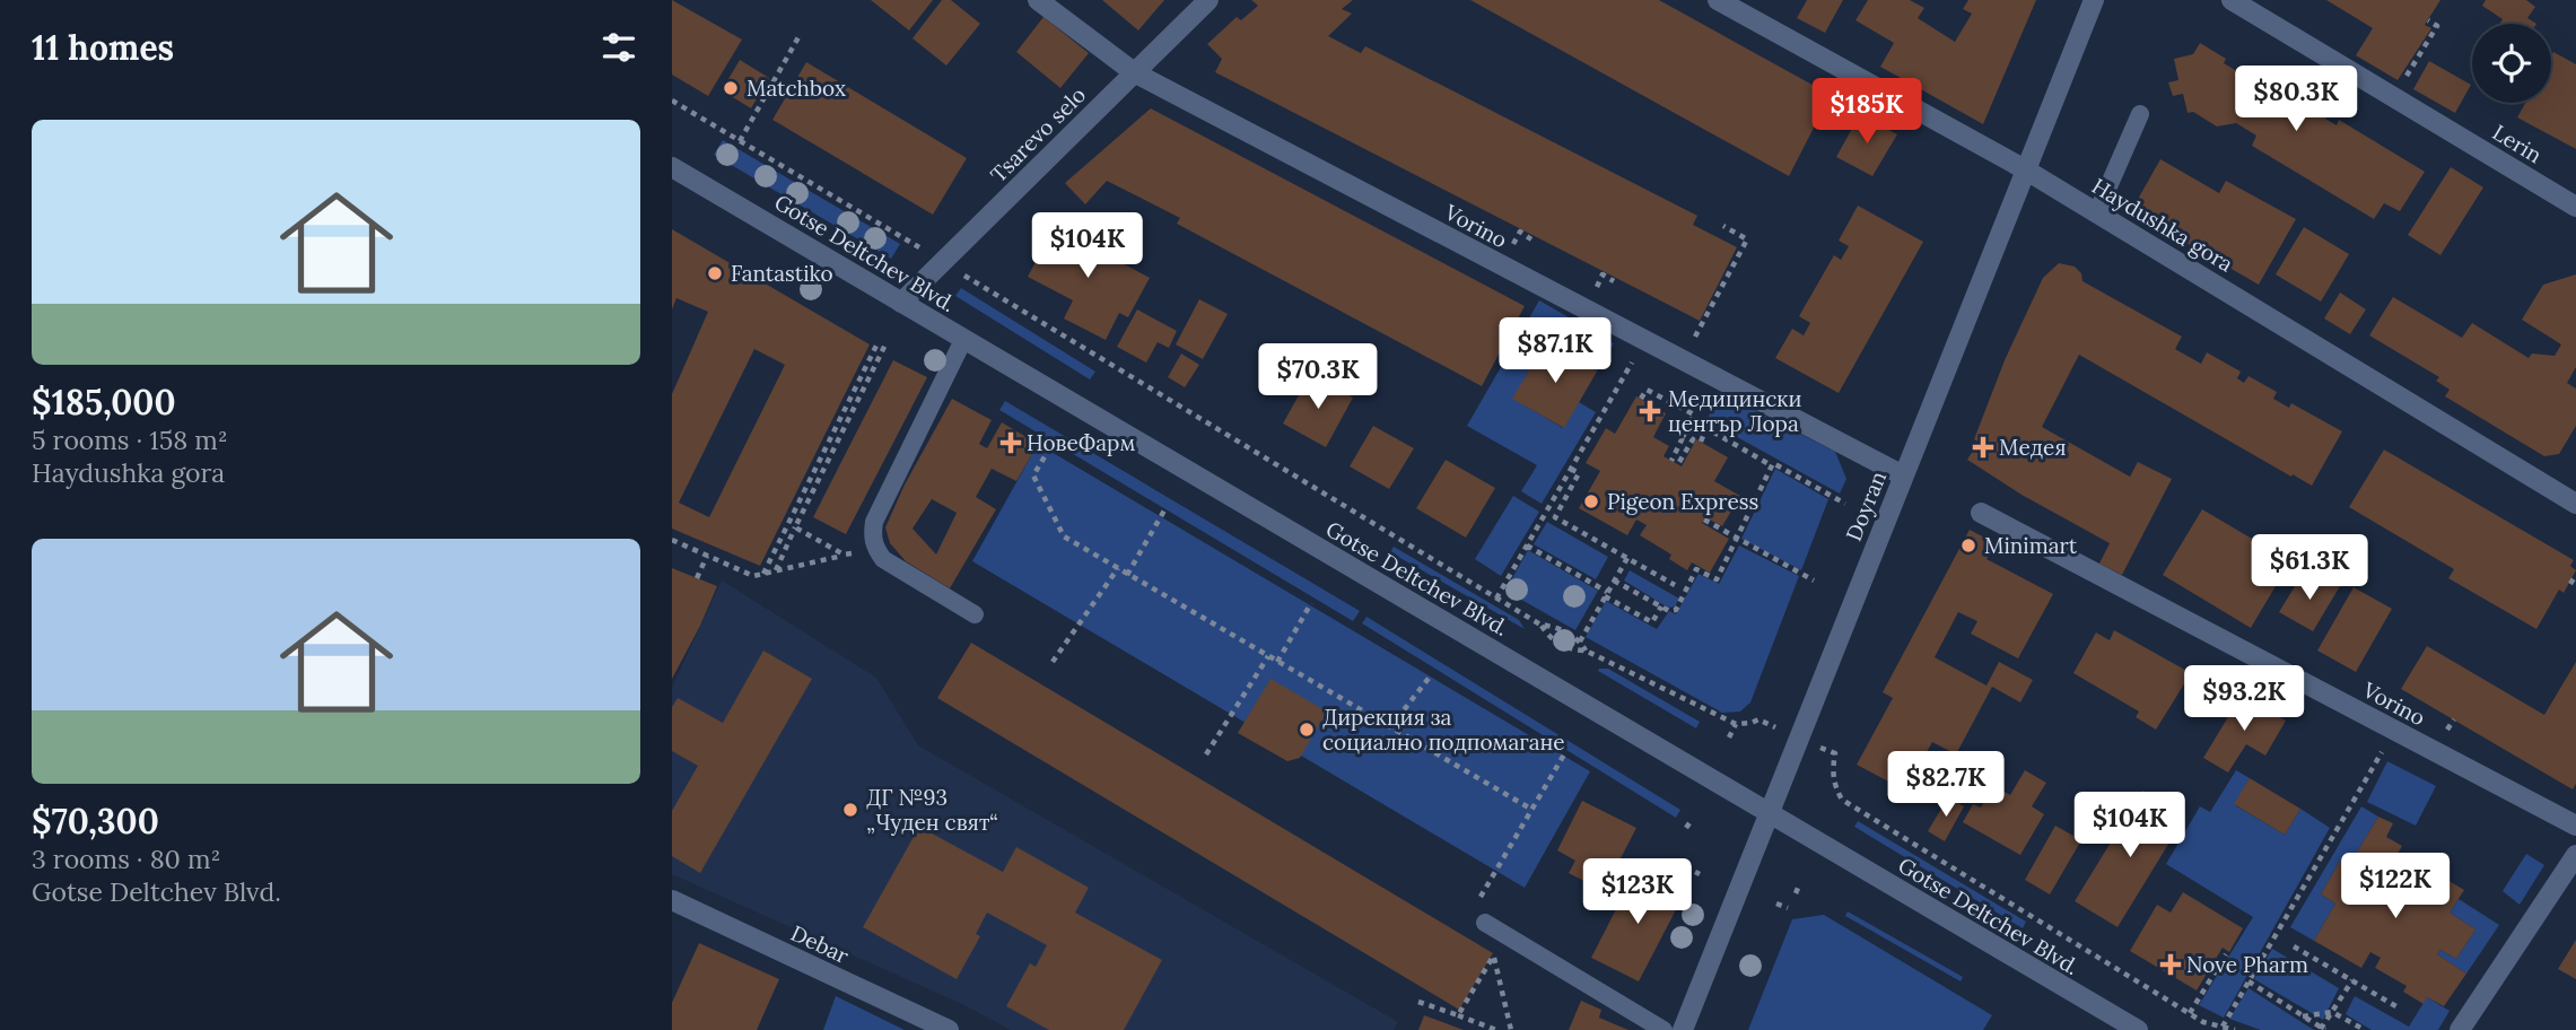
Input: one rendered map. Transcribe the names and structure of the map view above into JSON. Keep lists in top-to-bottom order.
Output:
{
  "streets": {
    "street": [
      "Tsarevo selo",
      "Lerin",
      "Haydushka gora",
      "Vorino",
      "Gotse Deltchev Blvd.",
      "Doyran",
      "Debar"
    ]
  },
  "crossings": [
    ["Tsarevo selo", "Vorino"],
    ["Tsarevo selo", "Gotse Deltchev Blvd."],
    ["Haydushka gora", "Doyran"],
    ["Vorino", "Doyran"],
    ["Gotse Deltchev Blvd.", "Doyran"]
  ],
  "places": {
    "other": [
      "Matchbox",
      "Fantastiko",
      "Pigeon Express",
      "Minimart",
      "Дирекция за социално подпомагане",
      "ДГ №93 „Чуден свят“"
    ],
    "health": [
      "Медицински център Лора",
      "НовеФарм",
      "Медея",
      "Nove Pharm"
    ]
  },
  "page": {
    "heading": "11 homes",
    "price": [
      "$80.3K",
      "$185K",
      "$104K",
      "$87.1K",
      "$70.3K",
      "$61.3K",
      "$93.2K",
      "$82.7K",
      "$104K",
      "$122K",
      "$123K"
    ],
    "list": [
      {
        "name": "$185,000",
        "note": "5 rooms · 158 m² · Haydushka gora"
      },
      {
        "name": "$70,300",
        "note": "3 rooms · 80 m² · Gotse Deltchev Blvd."
      }
    ]
  }
}
